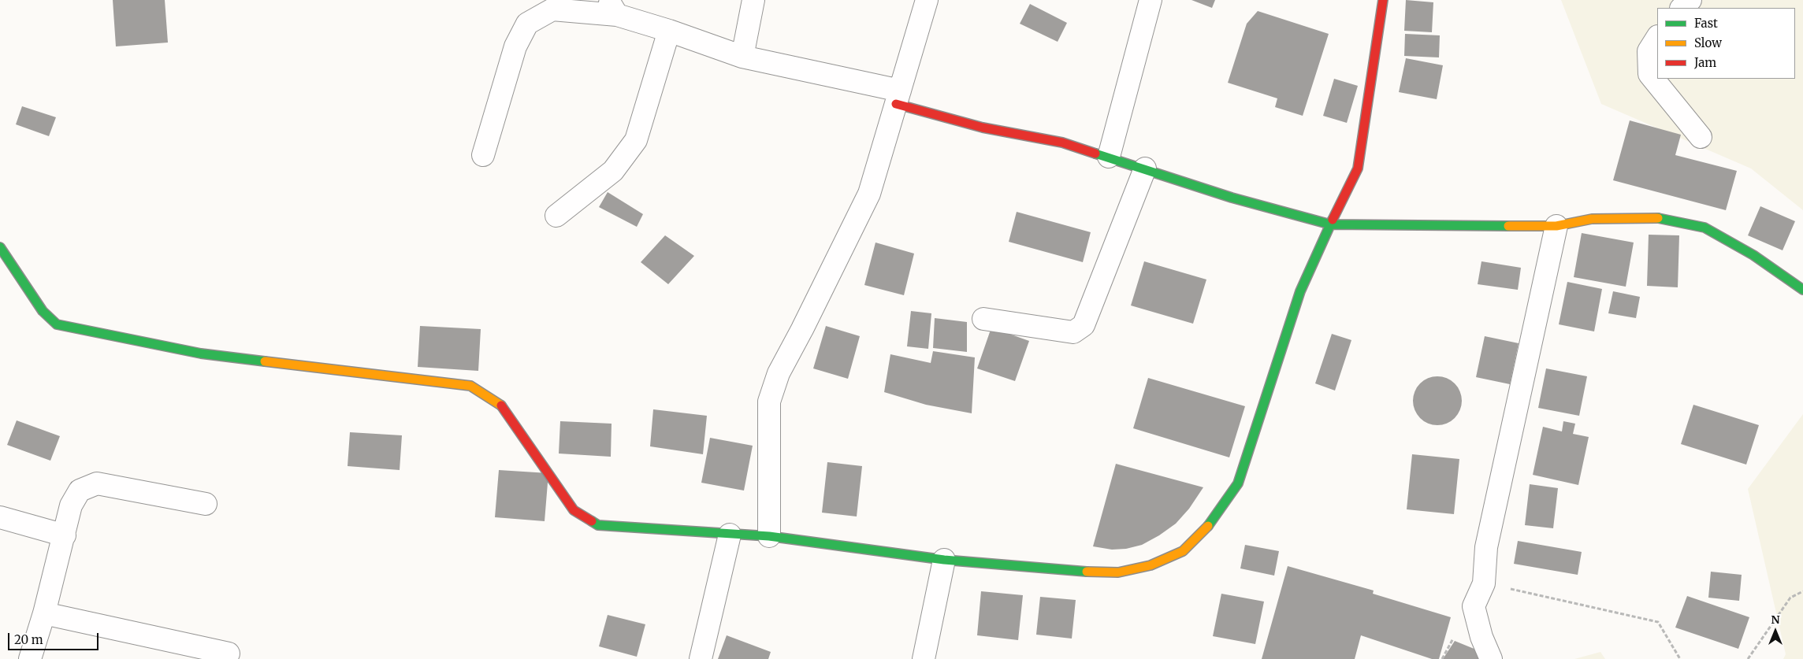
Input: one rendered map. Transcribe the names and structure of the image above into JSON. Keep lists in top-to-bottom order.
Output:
{
  "legend": ["Fast", "Slow", "Jam"],
  "scale_bar": "20 m",
  "north": "top"
}
